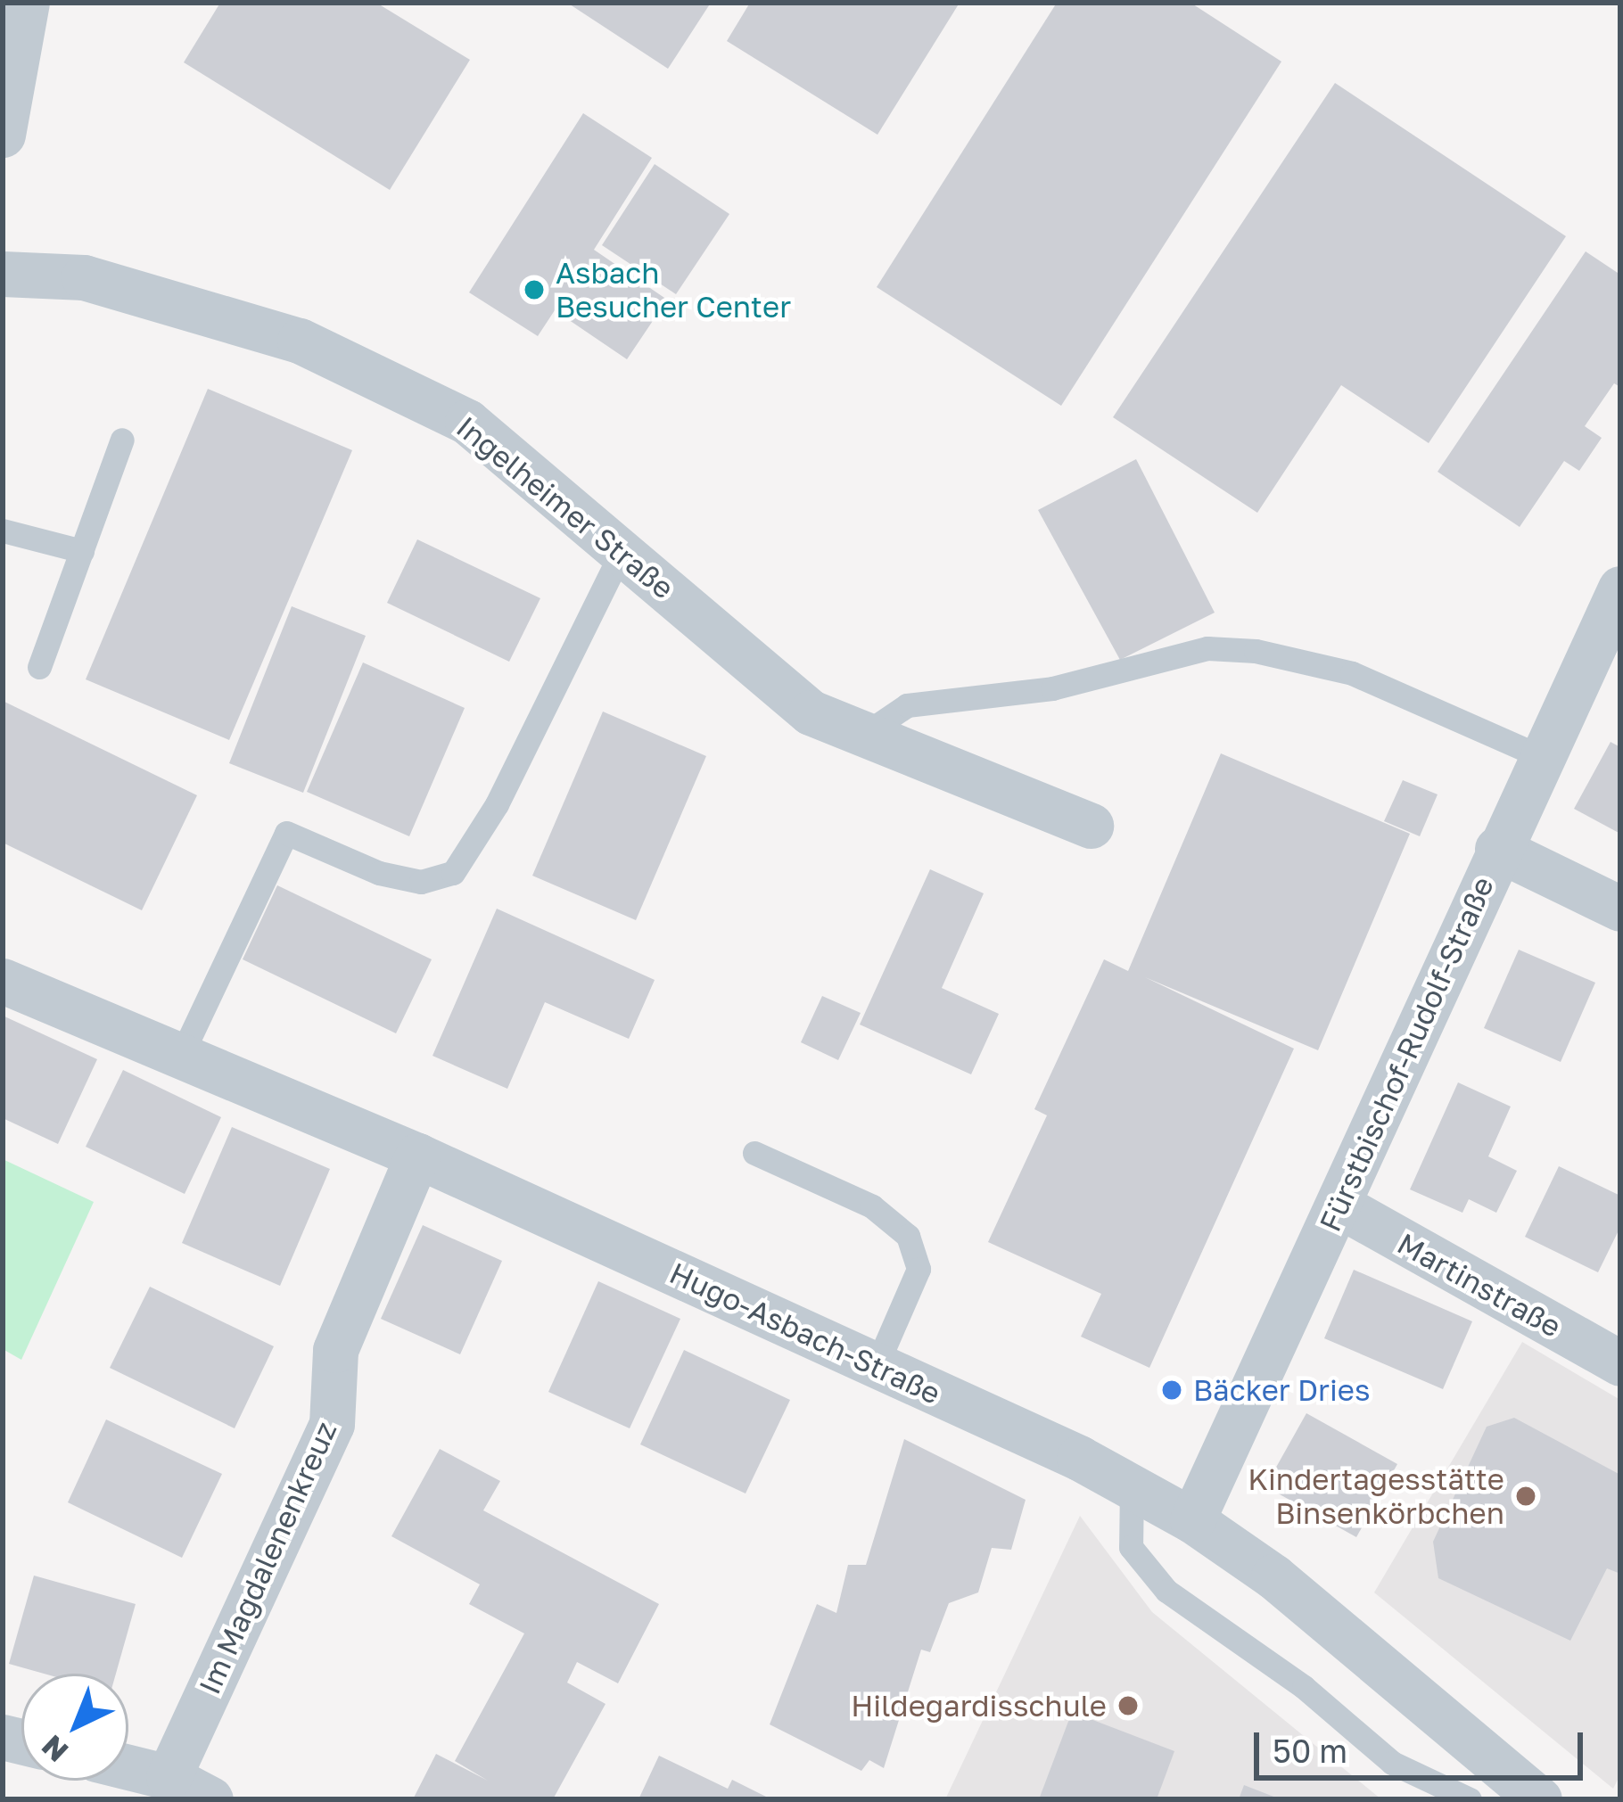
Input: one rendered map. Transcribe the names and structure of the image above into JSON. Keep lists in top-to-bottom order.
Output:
{
  "streets": {
    "street": [
      "Ingelheimer Straße",
      "Fürstbischof-Rudolf-Straße",
      "Martinstraße",
      "Hugo-Asbach-Straße",
      "Im Magdalenenkreuz"
    ]
  },
  "crossings": [
    ["Fürstbischof-Rudolf-Straße", "Martinstraße"],
    ["Fürstbischof-Rudolf-Straße", "Hugo-Asbach-Straße"],
    ["Hugo-Asbach-Straße", "Im Magdalenenkreuz"]
  ],
  "places": [
    "Asbach Besucher Center",
    "Bäcker Dries",
    "Kindertagesstätte Binsenkörbchen",
    "Hildegardisschule"
  ],
  "scale_bar": "50 m",
  "north": "bottom left"
}
